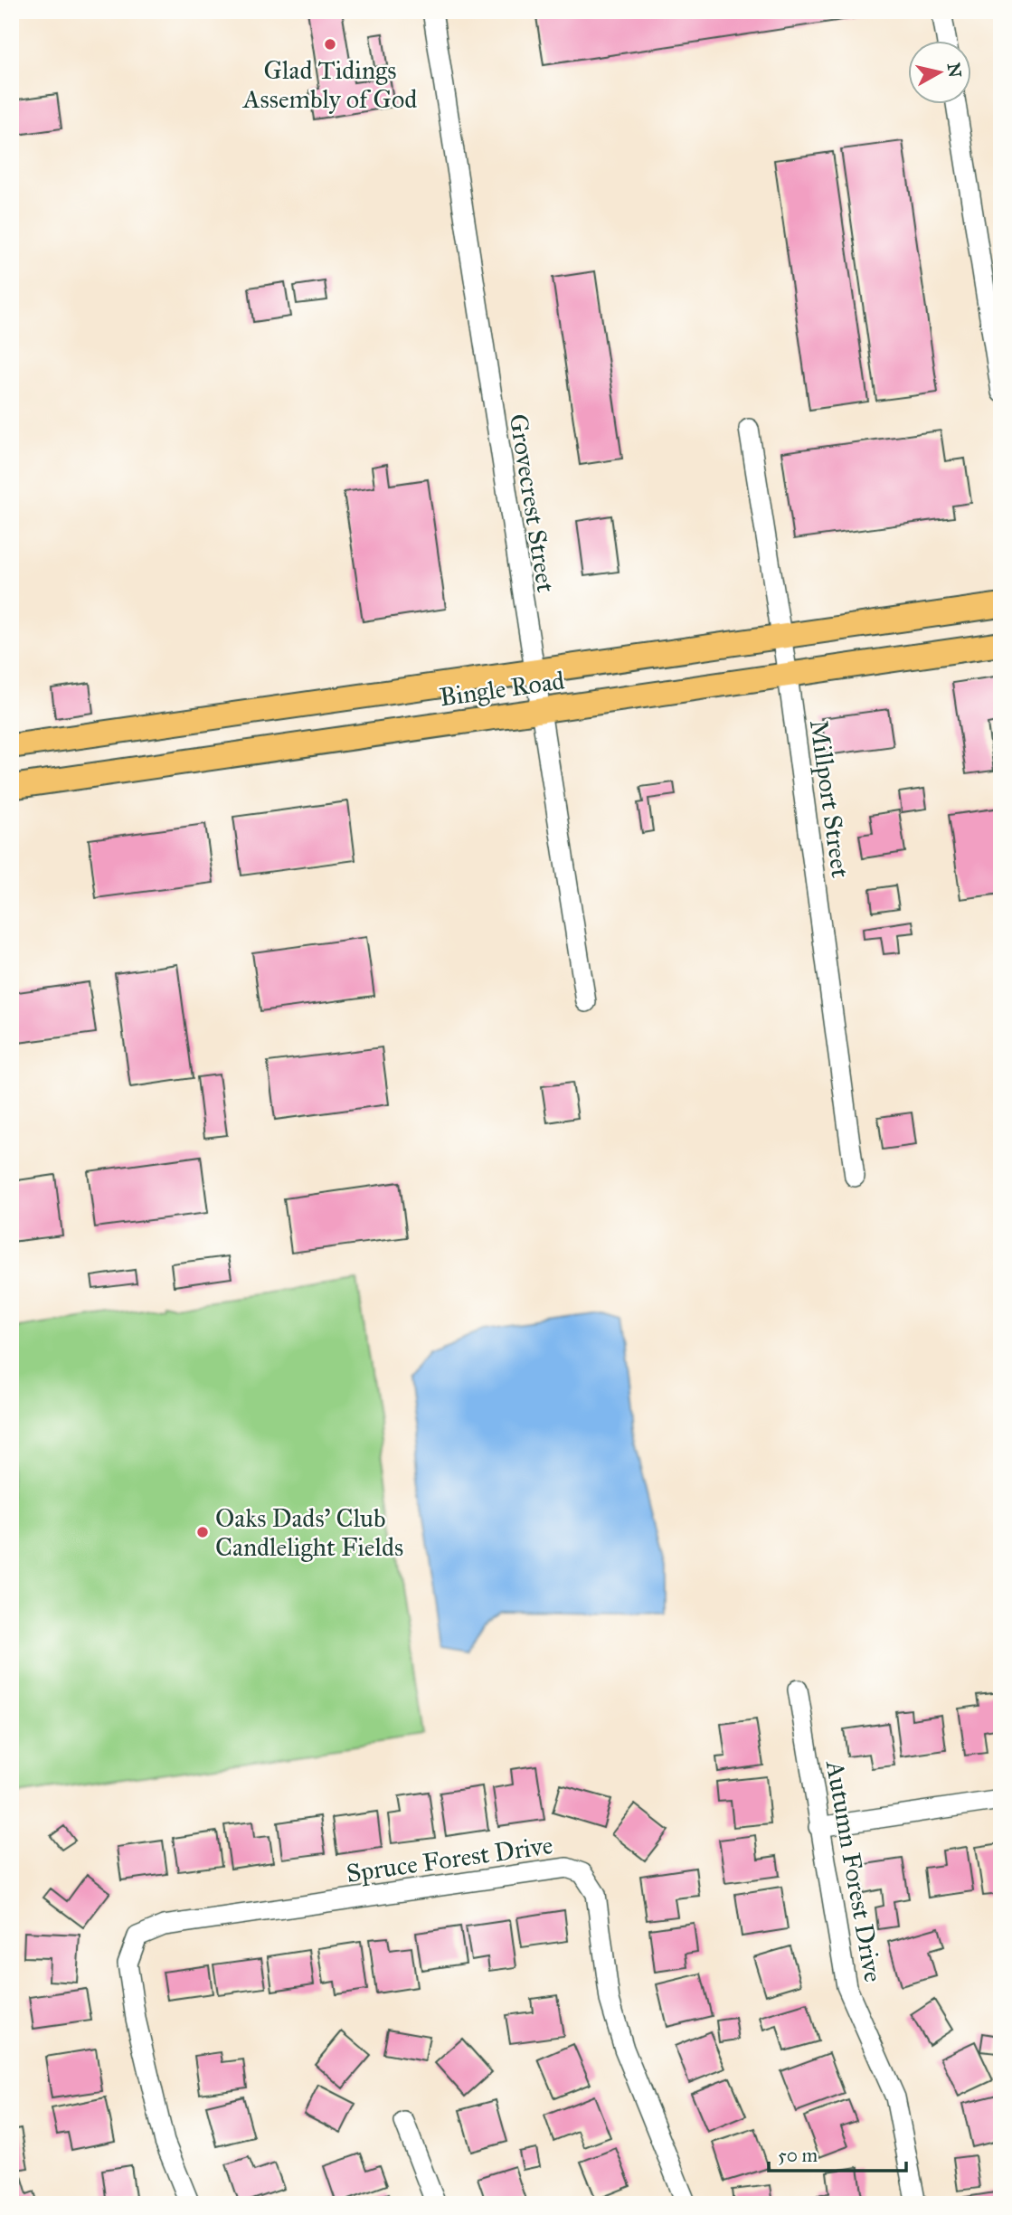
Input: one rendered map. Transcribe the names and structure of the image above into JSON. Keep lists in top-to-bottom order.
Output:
{
  "streets": {
    "main road": ["Bingle Road"],
    "street": [
      "Grovecrest Street",
      "Millport Street",
      "Spruce Forest Drive",
      "Autumn Forest Drive"
    ]
  },
  "crossings": [
    ["Grovecrest Street", "Bingle Road"],
    ["Bingle Road", "Millport Street"]
  ],
  "places": ["Glad Tidings Assembly of God", "Oaks Dads' Club Candlelight Fields"],
  "scale_bar": "50 m",
  "north": "right"
}
